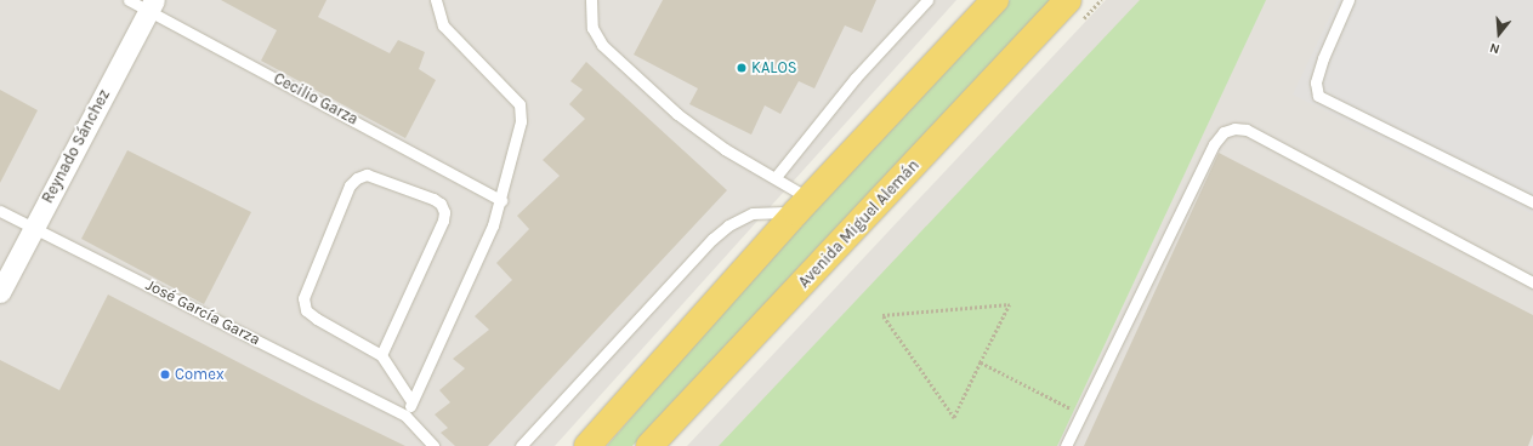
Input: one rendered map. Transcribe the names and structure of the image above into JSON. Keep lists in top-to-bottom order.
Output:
{
  "streets": {
    "highway": ["Avenida Miguel Alemán"],
    "street": ["Reynado Sánchez"],
    "lane": ["Cecilio Garza", "José García Garza"]
  },
  "crossings": [
    ["Cecilio Garza", "Reynado Sánchez"],
    ["Reynado Sánchez", "José García Garza"]
  ],
  "places": ["KALOS", "Comex"],
  "north": "bottom"
}
